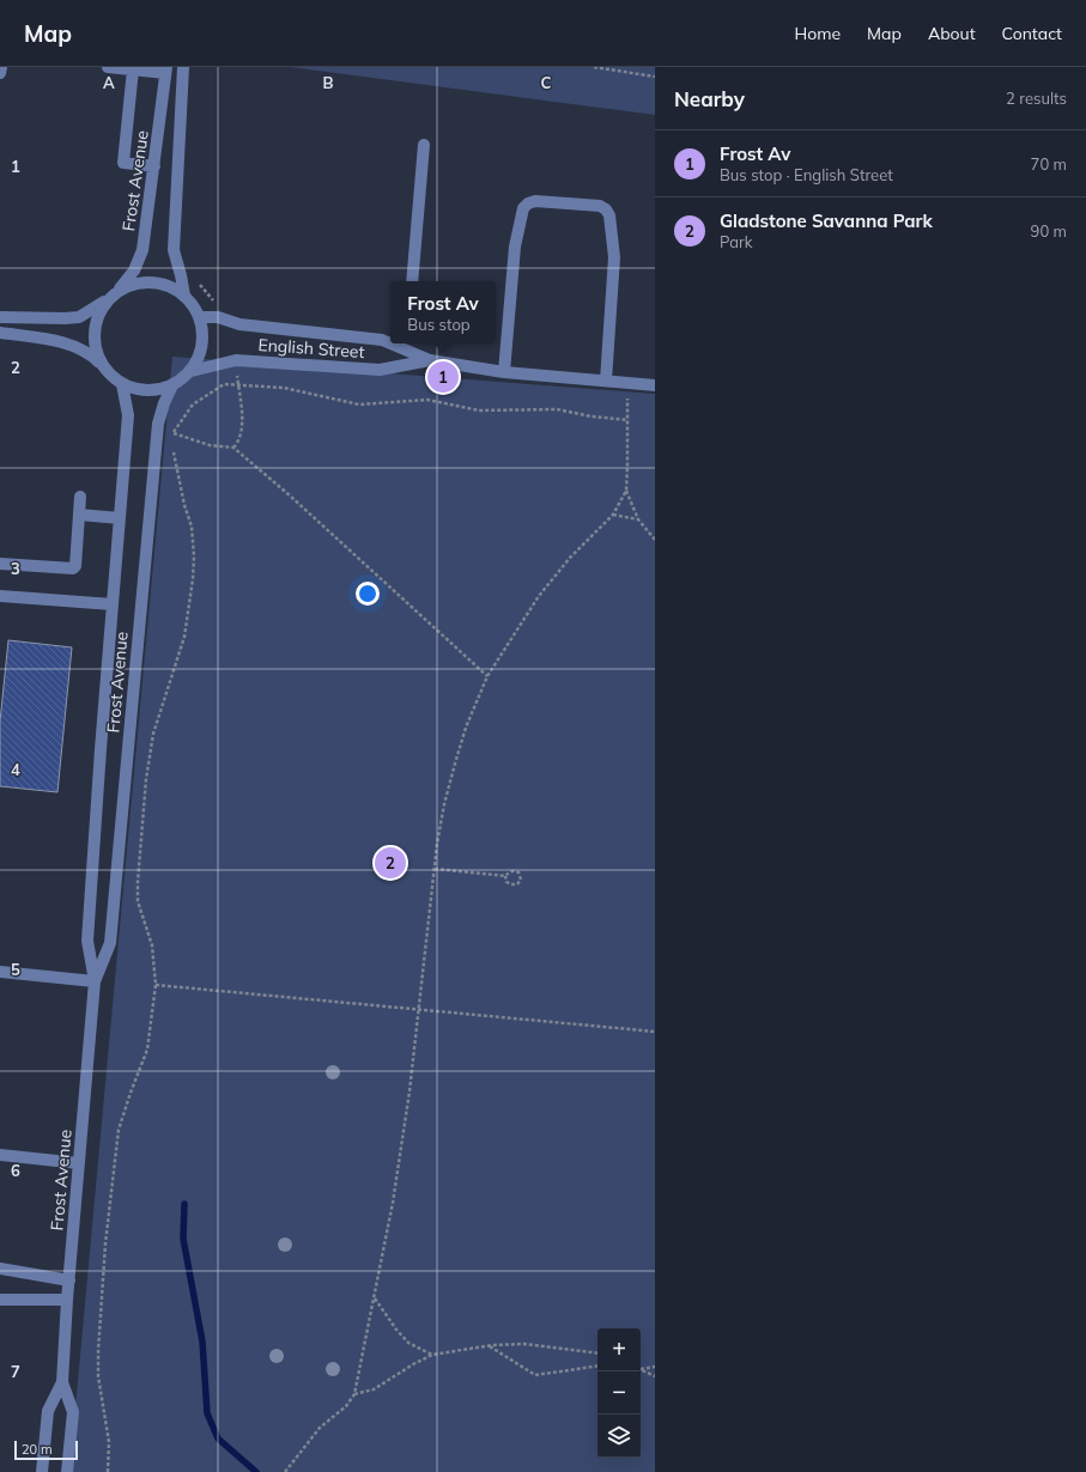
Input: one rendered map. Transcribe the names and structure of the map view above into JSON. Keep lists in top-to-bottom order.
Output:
{
  "streets": {
    "street": ["Frost Avenue", "English Street"]
  },
  "crossings": [
    ["Frost Avenue", "English Street"]
  ],
  "scale_bar": "20 m",
  "page": {
    "header": "Map",
    "nav": [
      "Home",
      "Map",
      "About",
      "Contact"
    ],
    "heading": ["Nearby", "2 results"],
    "list": [
      {
        "mark": "1",
        "name": "Frost Av",
        "note": "Bus stop · English Street",
        "value": "70 m"
      },
      {
        "mark": "2",
        "name": "Gladstone Savanna Park",
        "note": "Park",
        "value": "90 m"
      }
    ],
    "popup": ["Frost Av", "Bus stop"],
    "pins": ["1", "2"],
    "map_buttons": ["+", "−"],
    "scale": "20 m"
  },
  "grid": {
    "columns": ["A", "B", "C"],
    "rows": [
      "1",
      "2",
      "3",
      "4",
      "5",
      "6",
      "7"
    ]
  }
}
